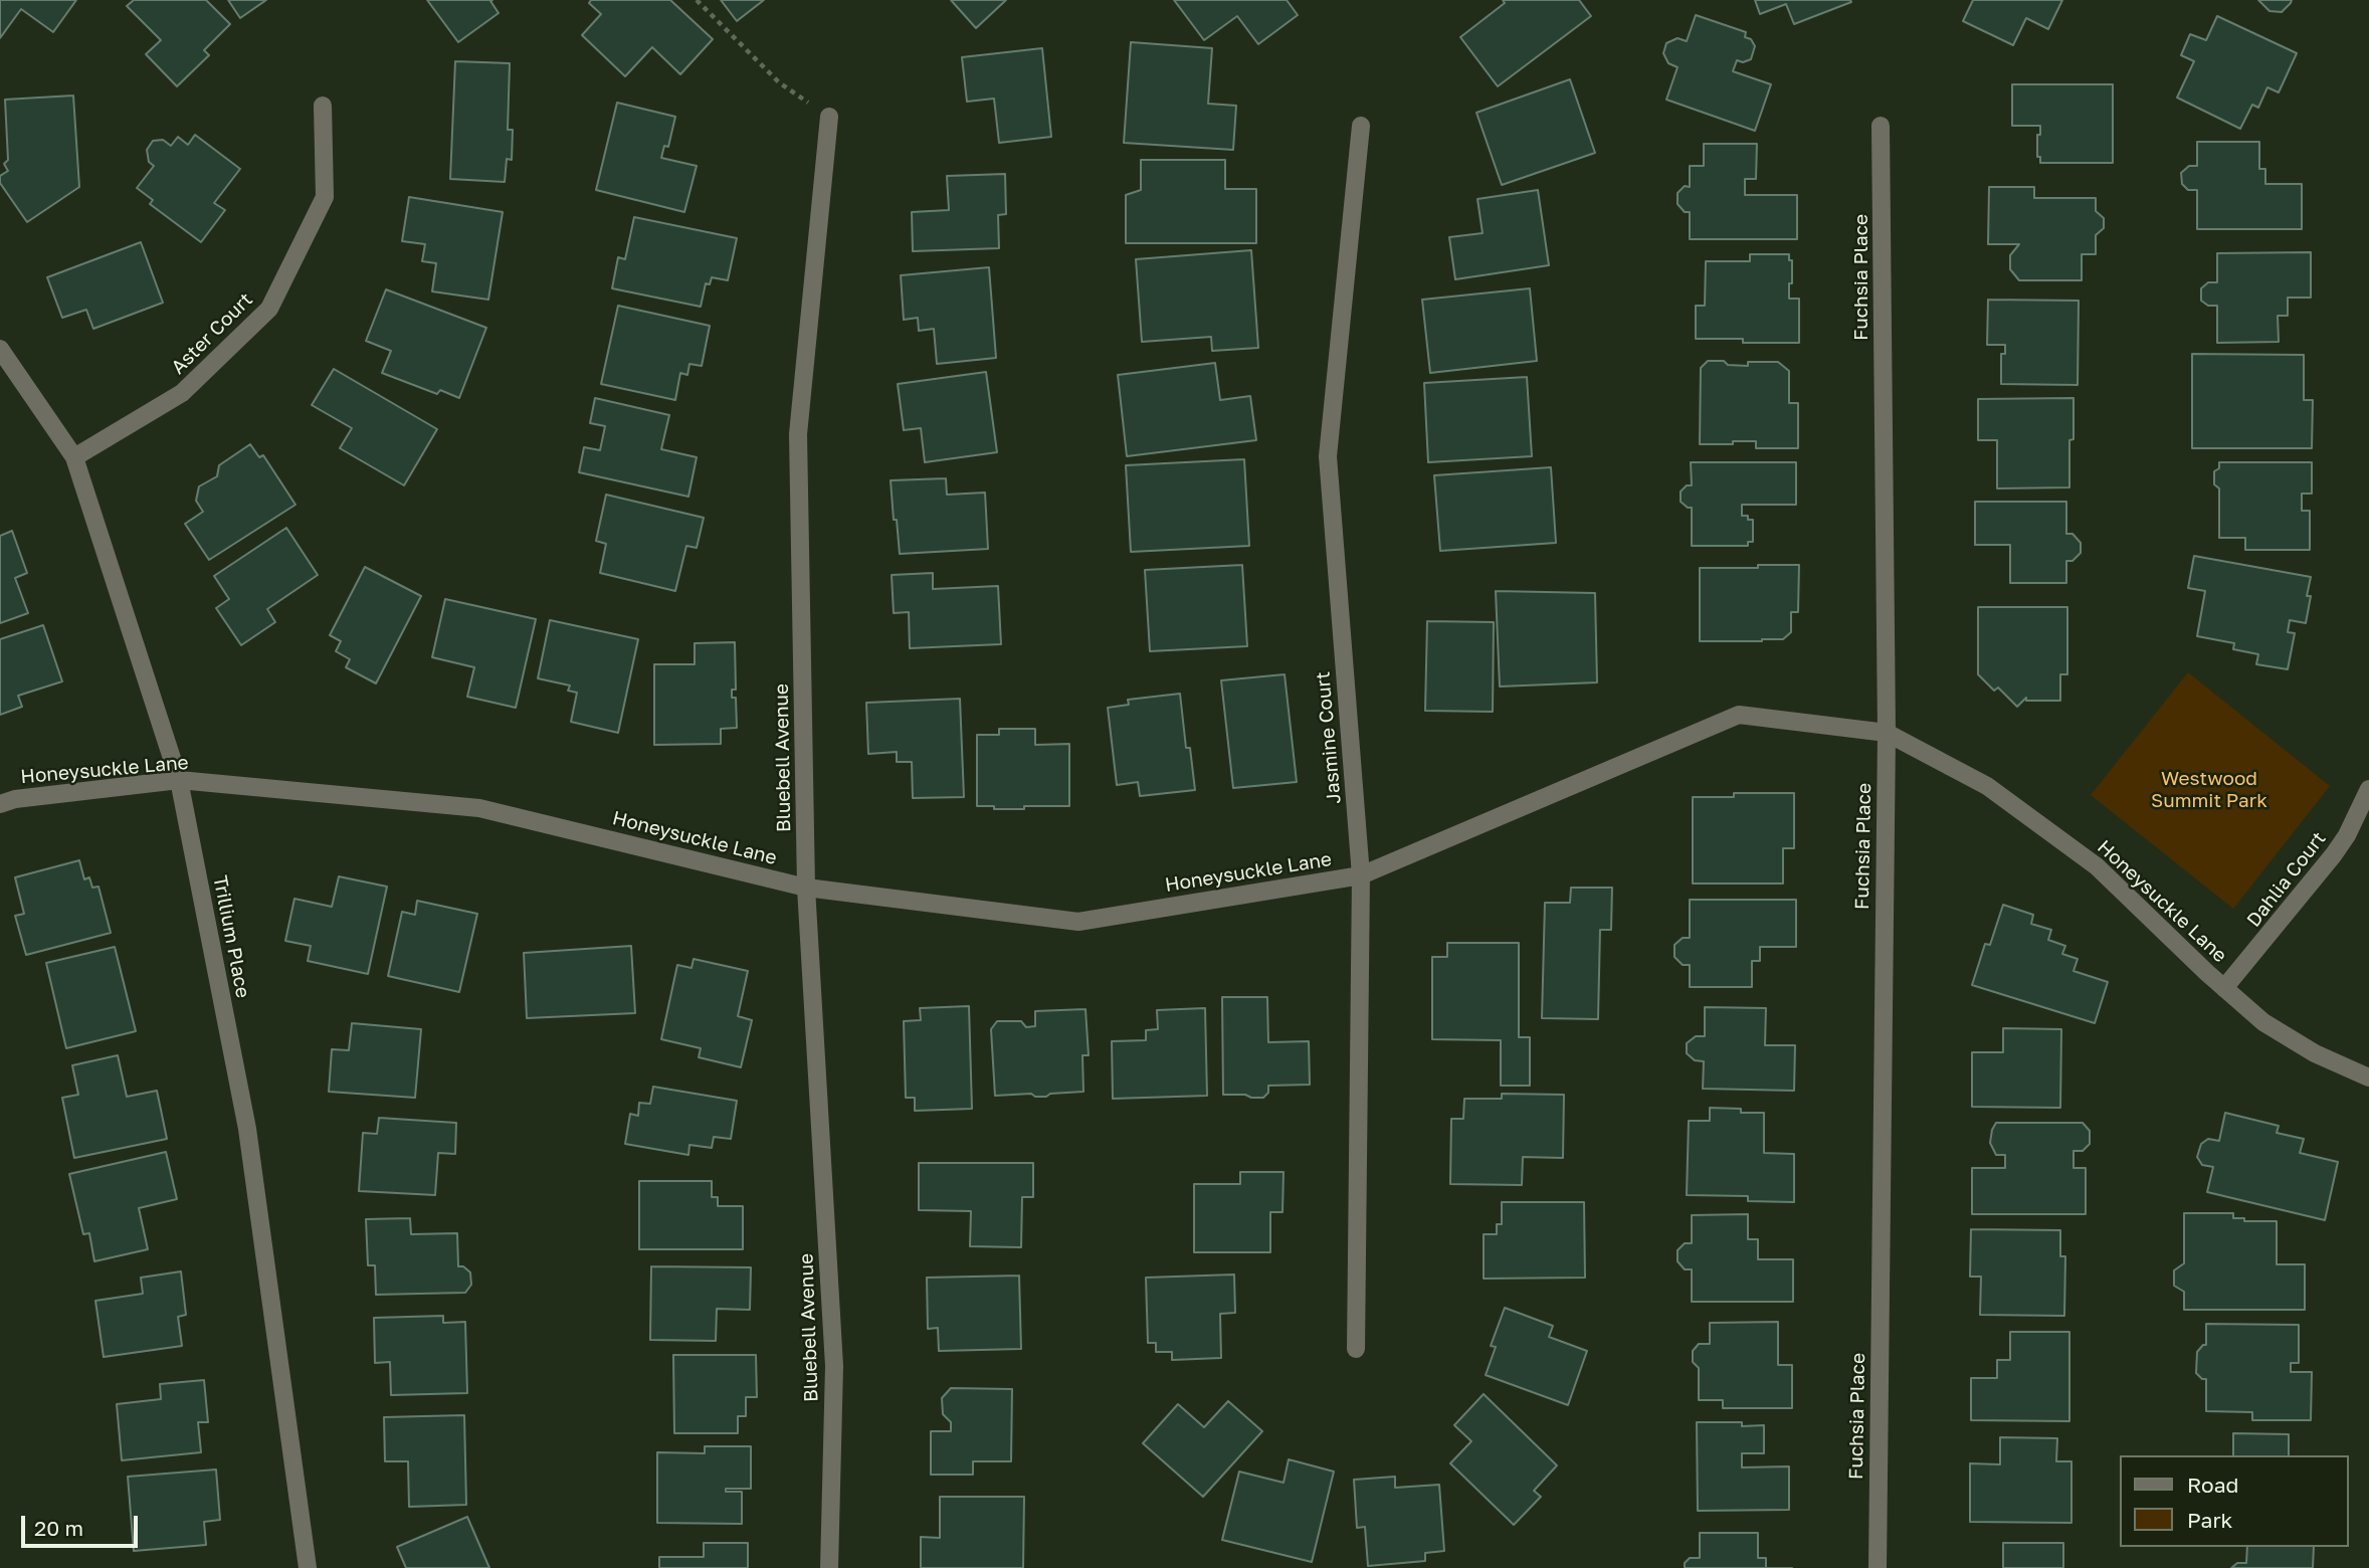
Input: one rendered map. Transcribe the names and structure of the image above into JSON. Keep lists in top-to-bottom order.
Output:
{
  "streets": {
    "street": [
      "Fuchsia Place",
      "Aster Court",
      "Jasmine Court",
      "Bluebell Avenue",
      "Honeysuckle Lane",
      "Dahlia Court",
      "Trillium Place"
    ]
  },
  "crossings": [
    ["Fuchsia Place", "Honeysuckle Lane"],
    ["Aster Court", "Trillium Place"],
    ["Jasmine Court", "Honeysuckle Lane"],
    ["Bluebell Avenue", "Honeysuckle Lane"],
    ["Honeysuckle Lane", "Dahlia Court"],
    ["Honeysuckle Lane", "Trillium Place"]
  ],
  "parks": ["Westwood Summit Park"],
  "legend": ["Road", "Park"],
  "scale_bar": "20 m"
}
